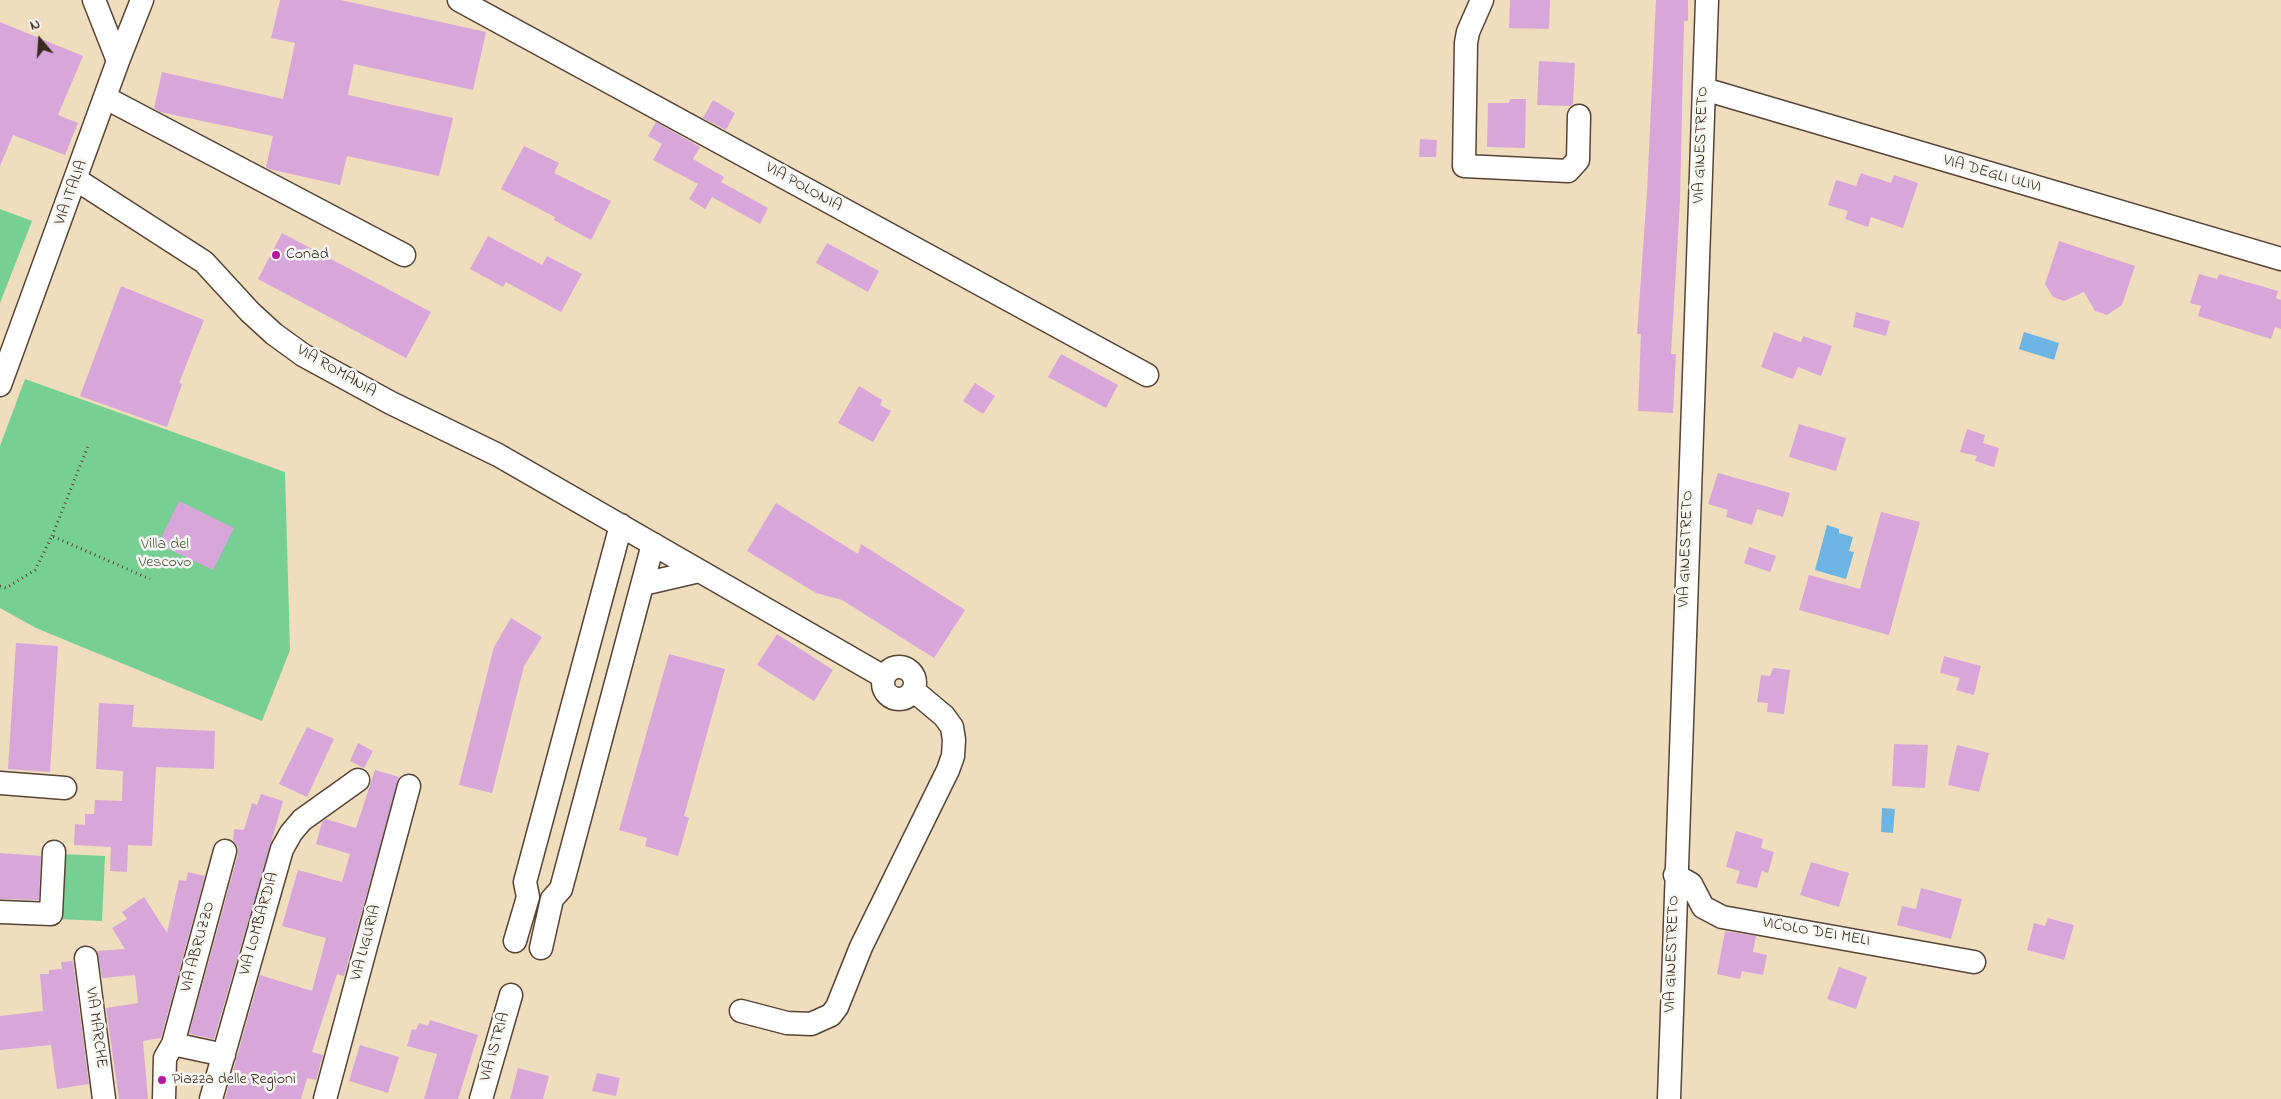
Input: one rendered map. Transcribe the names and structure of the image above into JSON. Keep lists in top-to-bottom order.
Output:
{
  "streets": {
    "street": [
      "VIA GINESTRETO",
      "VIA DEGLI ULIVI",
      "VIA POLONIA",
      "VIA ITALIA",
      "VIA ROMANIA",
      "VIA LOMBARDIA",
      "VICOLO DEI MELI",
      "VIA LIGURIA",
      "VIA ABRUZZO",
      "VIA MARCHE",
      "VIA ISTRIA"
    ]
  },
  "crossings": [
    ["VIA GINESTRETO", "VIA DEGLI ULIVI"],
    ["VIA GINESTRETO", "VICOLO DEI MELI"],
    ["VIA ITALIA", "VIA ROMANIA"]
  ],
  "parks": ["Villa del Vescovo"],
  "places": ["Conad", "Piazza delle Regioni"],
  "north": "top"
}
